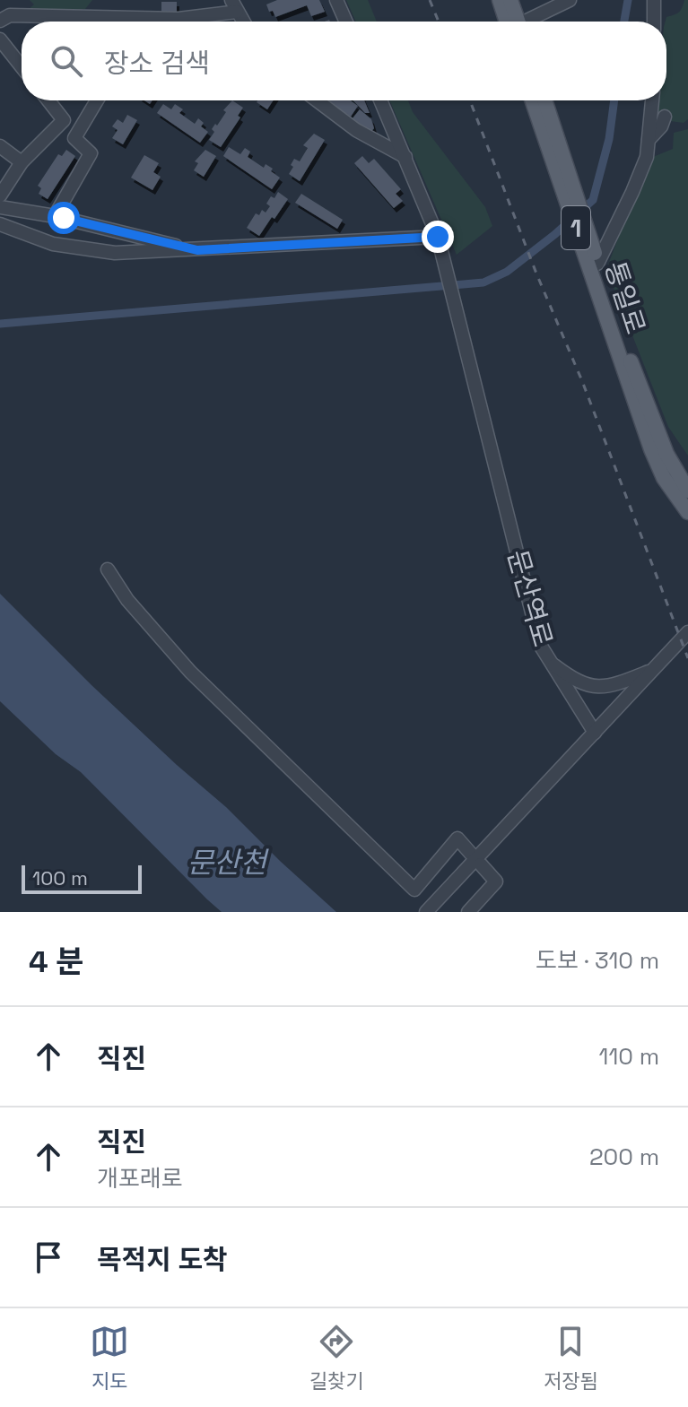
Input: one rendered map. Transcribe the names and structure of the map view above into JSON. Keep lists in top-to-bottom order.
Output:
{
  "streets": {
    "main road": ["1", "통일로"],
    "street": ["문산역로"]
  },
  "water": ["문산천"],
  "scale_bar": "100 m",
  "page": {
    "search": "장소 검색",
    "scale": "100 m",
    "heading": ["4 분", "도보 · 310 m"],
    "list": [
      ["직진", "110 m"],
      ["직진", "개포래로", "200 m"],
      "목적지 도착"
    ],
    "nav": ["지도", "길찾기", "저장됨"]
  }
}
